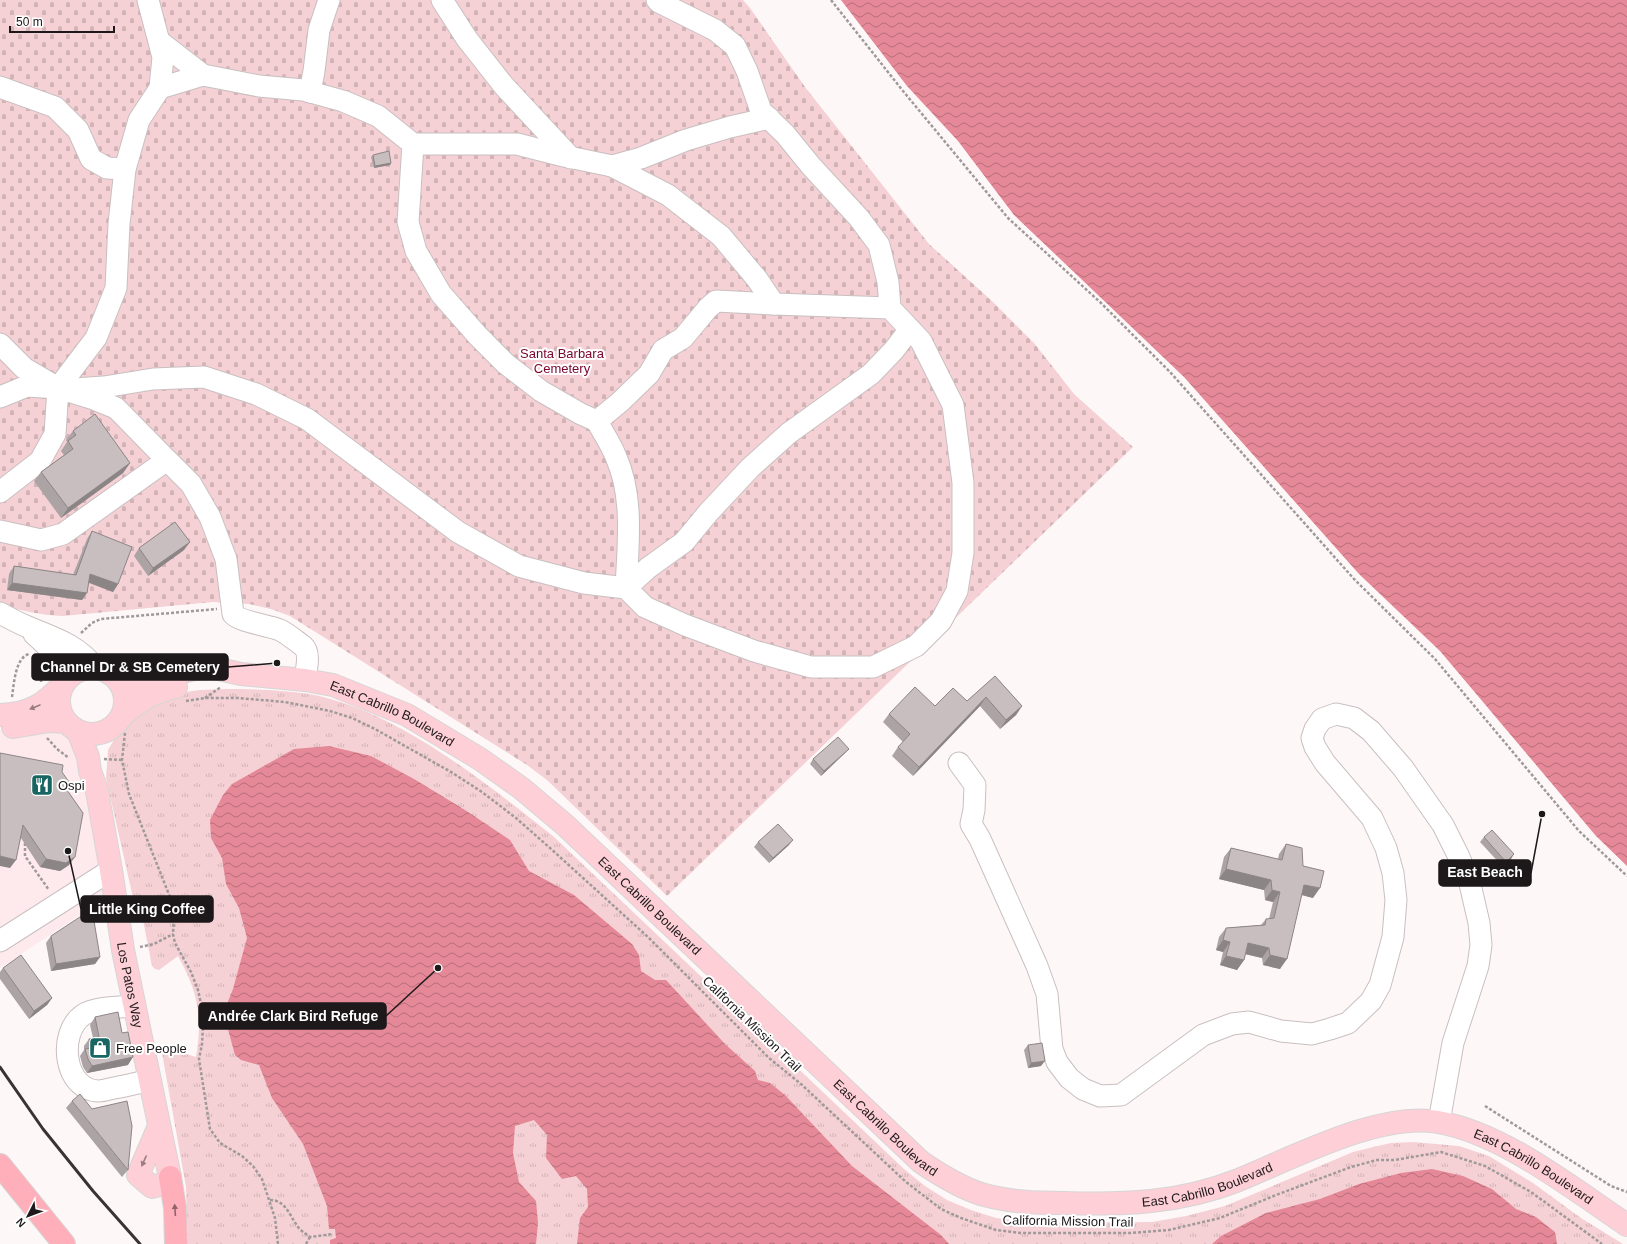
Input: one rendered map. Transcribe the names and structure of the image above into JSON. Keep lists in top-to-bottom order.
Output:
{
  "streets": {
    "main road": ["East Cabrillo Boulevard", "Los Patos Way"],
    "path": ["California Mission Trail"]
  },
  "crossings": [
    ["East Cabrillo Boulevard", "Los Patos Way"]
  ],
  "parks": ["Santa Barbara Cemetery"],
  "places": {
    "other": [
      "Channel Dr & SB Cemetery",
      "East Beach",
      "Little King Coffee",
      "Andrée Clark Bird Refuge"
    ],
    "restaurant": ["Ospi"],
    "shop": ["Free People"]
  },
  "scale_bar": "50 m",
  "north": "bottom left"
}
